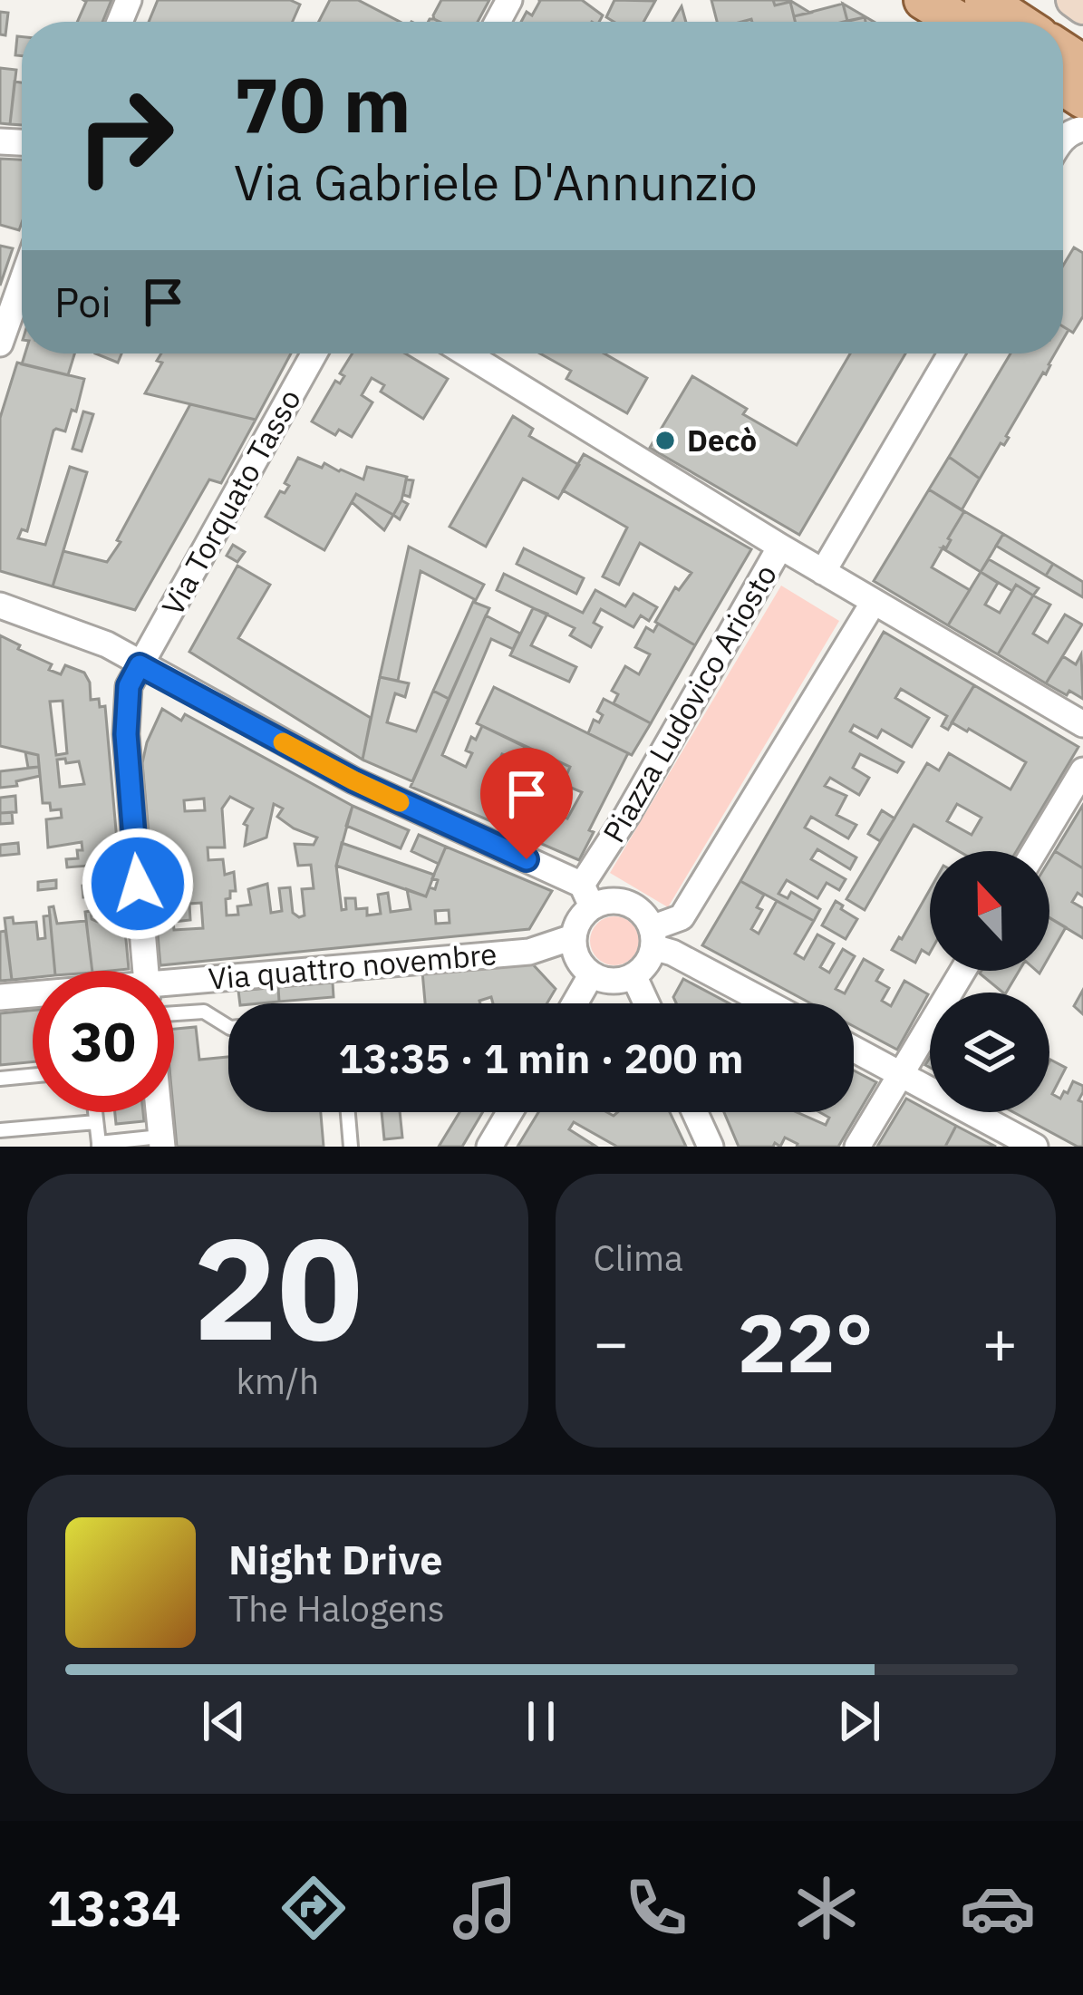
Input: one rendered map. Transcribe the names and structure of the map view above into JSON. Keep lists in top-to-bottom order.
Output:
{
  "streets": {
    "street": ["Via Torquato Tasso", "Piazza Ludovico Ariosto", "Via quattro novembre"]
  },
  "crossings": [
    ["Piazza Ludovico Ariosto", "Via quattro novembre"]
  ],
  "places": ["Decò"],
  "north": "top",
  "page": {
    "turn": ["70 m", "Via Gabriele D'Annunzio"],
    "then": "Poi",
    "limit": "30",
    "trip": "13:35 · 1 min · 200 m",
    "tile": [
      ["20", "km/h"],
      "Clima"
    ],
    "heat": ["−", "22°", "+"],
    "song": ["Night Drive", "The Halogens"],
    "tabs": "13:34"
  }
}
